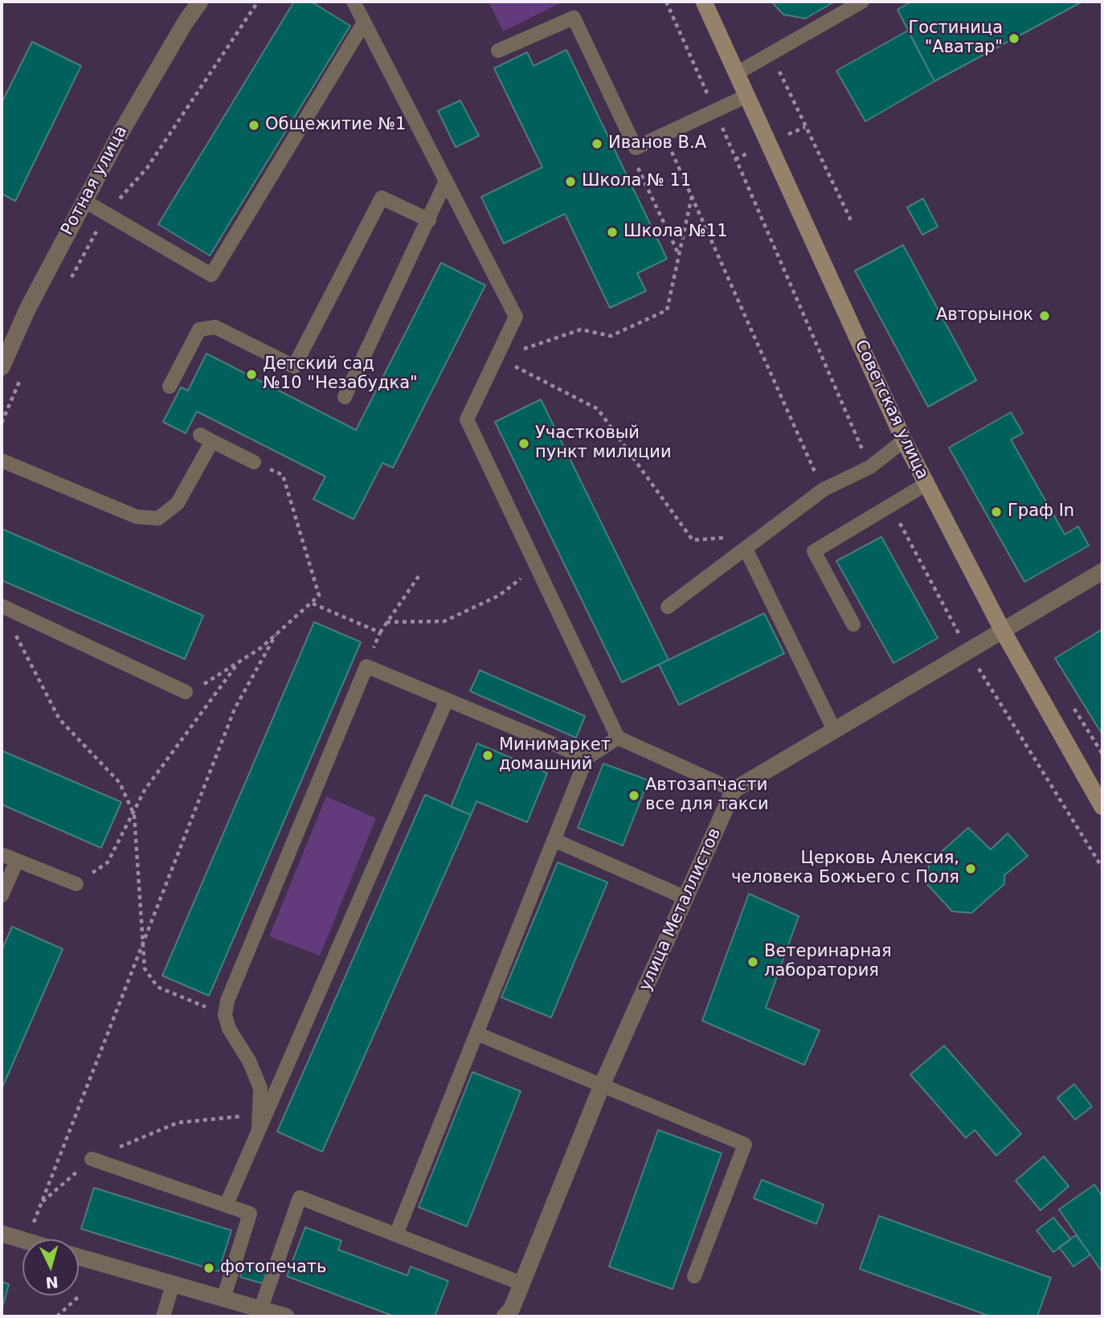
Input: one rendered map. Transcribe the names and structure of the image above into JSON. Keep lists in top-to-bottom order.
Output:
{
  "streets": {
    "street": ["Ротная улица", "Советская улица", "улица Металлистов"]
  },
  "places": [
    "Гостиница \"Аватар\"",
    "Общежитие №1",
    "Иванов В.А",
    "Школа № 11",
    "Школа №11",
    "Авторынок",
    "Детский сад №10 \"Незабудка\"",
    "Участковый пункт милиции",
    "Граф In",
    "Минимаркет домашний",
    "Автозапчасти все для такси",
    "Церковь Алексия, человека Божьего с Поля",
    "Ветеринарная лаборатория",
    "фотопечать"
  ],
  "north": "bottom"
}
